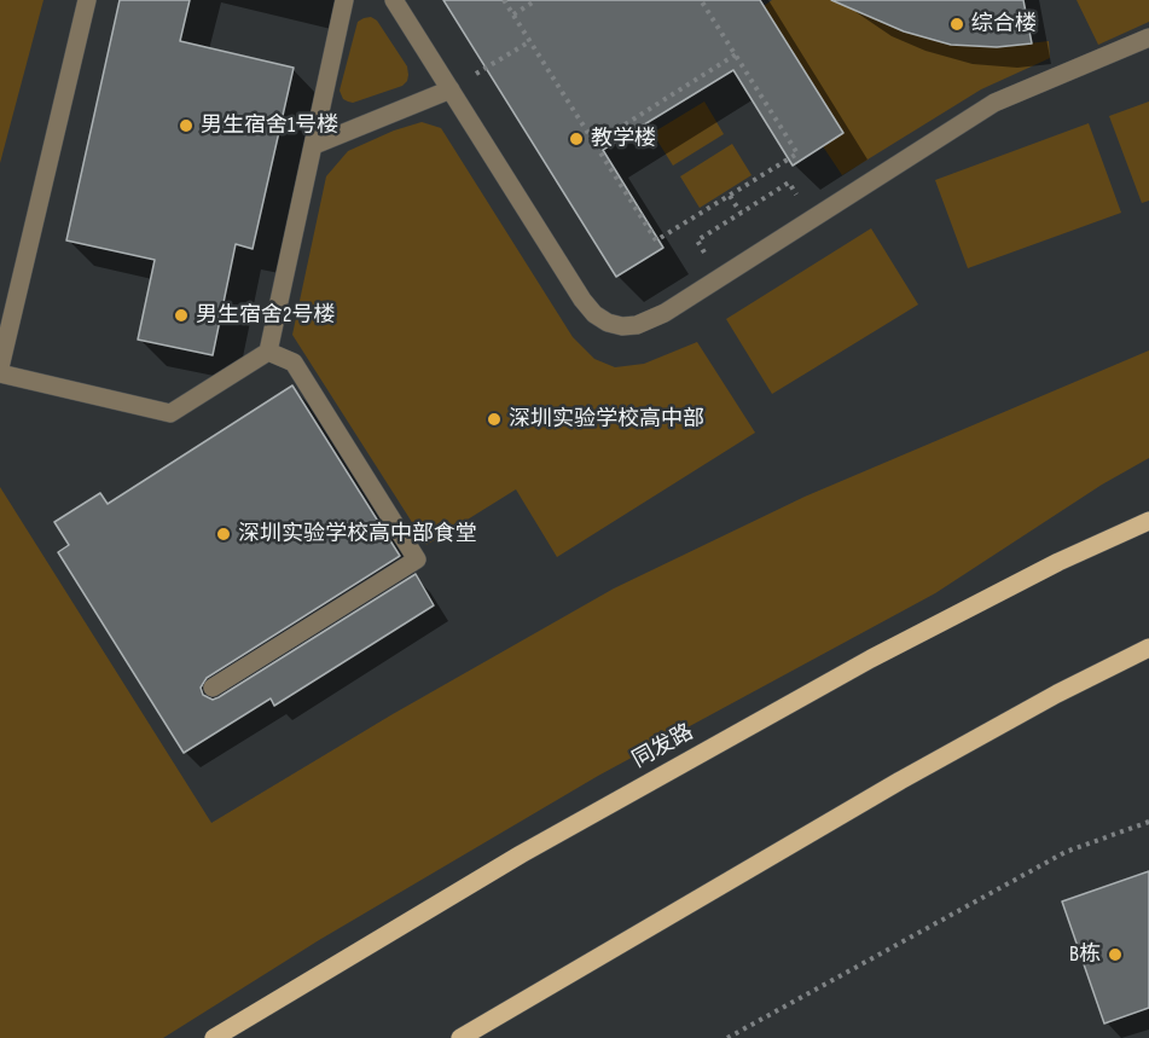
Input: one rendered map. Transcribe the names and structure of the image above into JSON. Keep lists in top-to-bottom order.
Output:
{
  "streets": {
    "main road": ["同发路"]
  },
  "places": [
    "综合楼",
    "男生宿舍1号楼",
    "教学楼",
    "男生宿舍2号楼",
    "深圳实验学校高中部",
    "深圳实验学校高中部食堂",
    "B栋"
  ]
}
